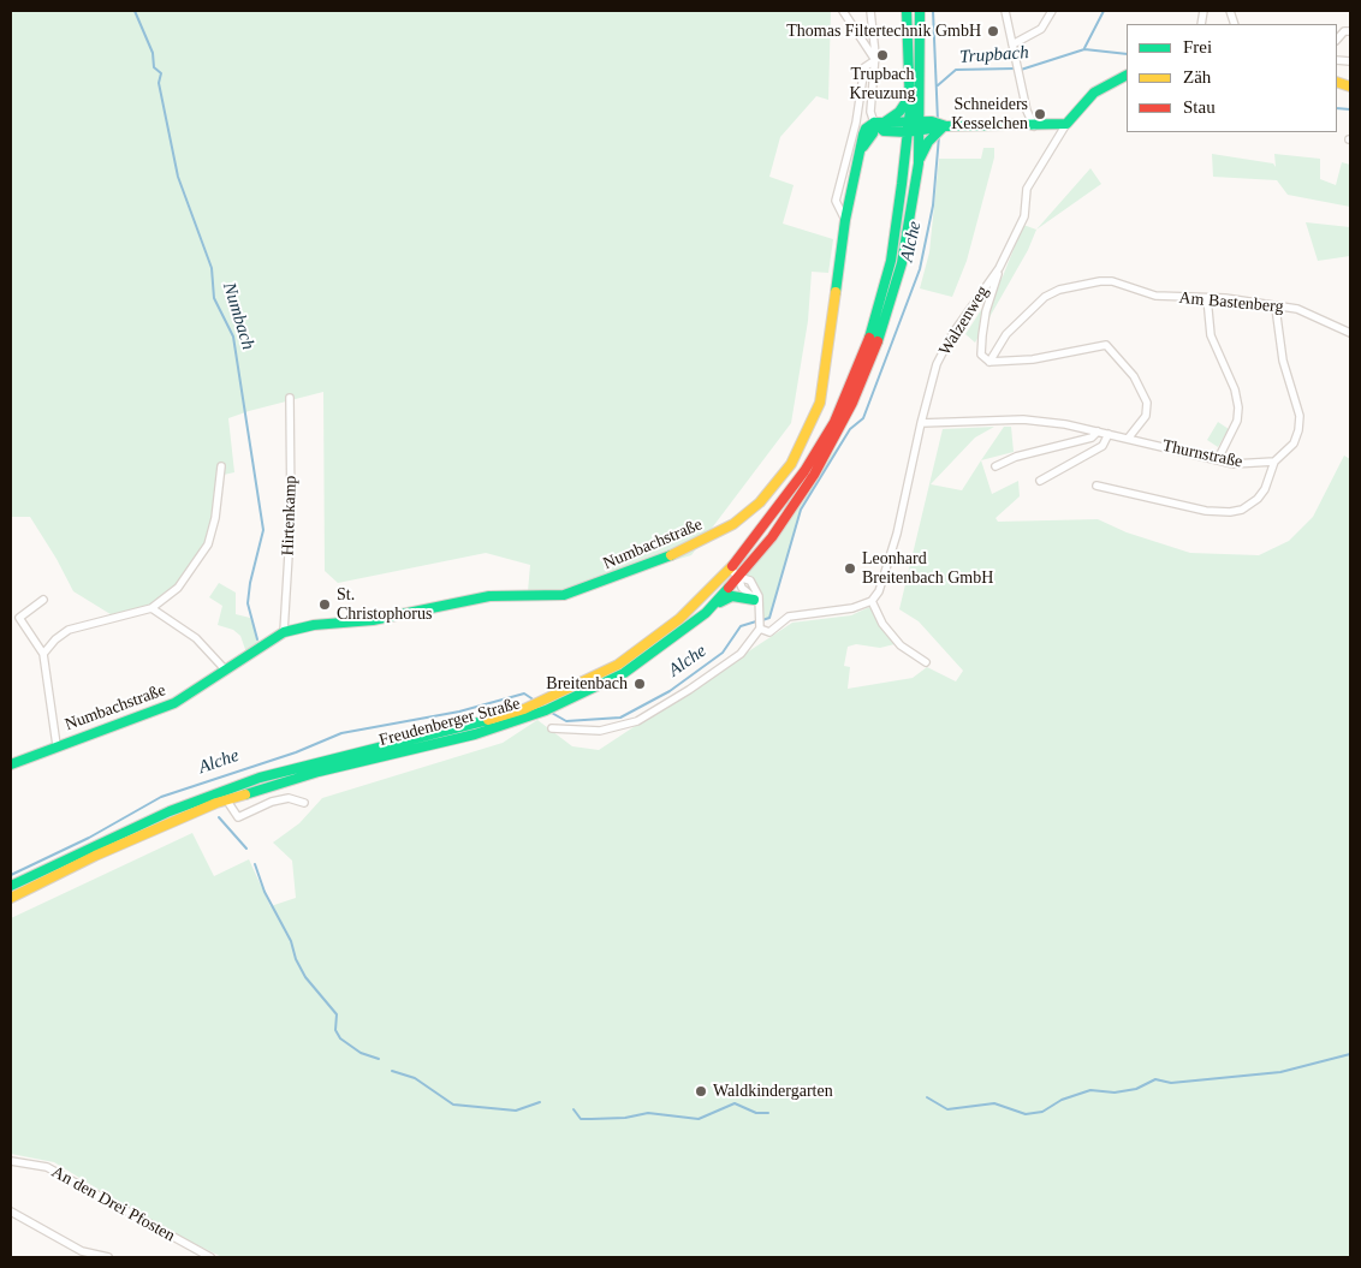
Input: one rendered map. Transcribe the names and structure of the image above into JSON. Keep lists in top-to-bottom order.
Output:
{
  "streets": {
    "main road": ["Numbachstraße", "Freudenberger Straße"],
    "street": [
      "Am Bastenberg",
      "Walzenweg",
      "Thurnstraße",
      "Hirtenkamp",
      "An den Drei Pfosten"
    ]
  },
  "crossings": [
    ["Walzenweg", "Thurnstraße"],
    ["Hirtenkamp", "Numbachstraße"]
  ],
  "water": ["Trupbach", "Alche", "Numbach"],
  "places": [
    "Thomas Filtertechnik GmbH",
    "Trupbach Kreuzung",
    "Schneiders Kesselchen",
    "Leonhard Breitenbach GmbH",
    "St. Christophorus",
    "Breitenbach",
    "Waldkindergarten"
  ],
  "legend": ["Frei", "Zäh", "Stau"]
}
